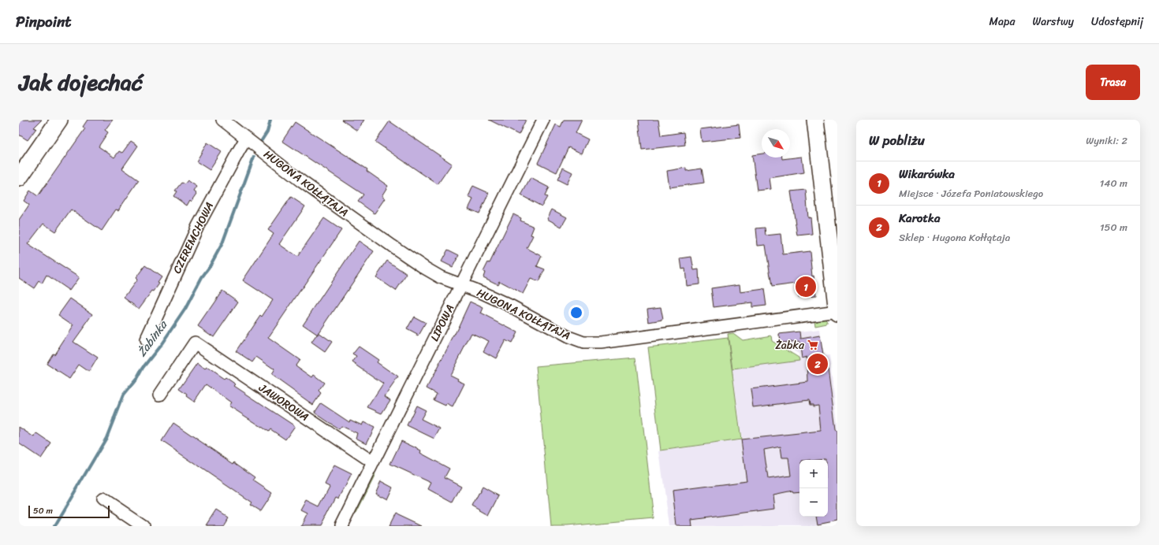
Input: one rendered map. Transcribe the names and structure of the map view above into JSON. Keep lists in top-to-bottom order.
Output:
{
  "streets": {
    "street": [
      "HUGONA KOŁŁĄTAJA",
      "CZEREMCHOWA",
      "LIPOWA",
      "JAWOROWA"
    ]
  },
  "crossings": [
    ["HUGONA KOŁŁĄTAJA", "CZEREMCHOWA"],
    ["HUGONA KOŁŁĄTAJA", "LIPOWA"],
    ["LIPOWA", "JAWOROWA"]
  ],
  "water": ["Żabinka"],
  "places": {
    "supermarket": ["Żabka"]
  },
  "scale_bar": "50 m",
  "north": "bottom right",
  "page": {
    "header": "Pinpoint",
    "nav": ["Mapa", "Warstwy", "Udostępnij"],
    "title": "Jak dojechać",
    "buttons": "Trasa",
    "heading": ["W pobliżu", "Wyniki: 2"],
    "list": [
      {
        "mark": "1",
        "name": "Wikarówka",
        "note": "Miejsce · Józefa Poniatowskiego",
        "value": "140 m"
      },
      {
        "mark": "2",
        "name": "Karotka",
        "note": "Sklep · Hugona Kołłątaja",
        "value": "150 m"
      }
    ],
    "pins": ["1", "2"],
    "map_buttons": ["+", "−"],
    "scale": "50 m"
  }
}
